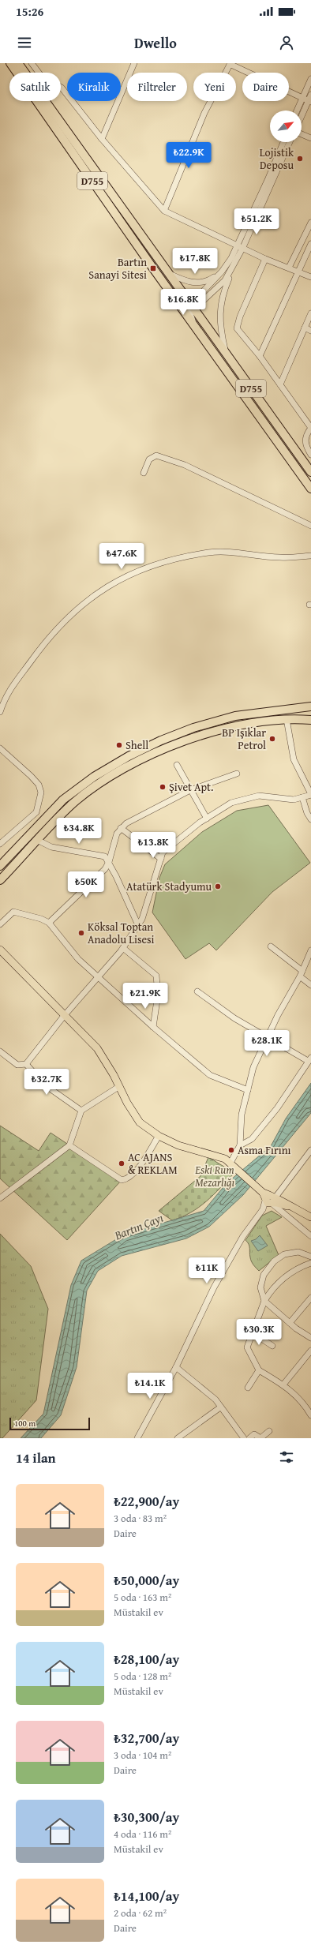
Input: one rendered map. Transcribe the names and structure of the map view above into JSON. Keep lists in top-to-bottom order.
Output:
{
  "streets": {
    "highway": ["D755"]
  },
  "water": ["Bartın Çayı"],
  "parks": ["Eski Rum Mezarlığı"],
  "places": {
    "other": [
      "Lojistik Deposu",
      "BP Işıklar Petrol",
      "Shell",
      "Şivet Apt.",
      "Atatürk Stadyumu",
      "Köksal Toptan Anadolu Lisesi",
      "Asma Fırını",
      "AC AJANS & REKLAM"
    ],
    "transit": ["Bartın Sanayi Sitesi"]
  },
  "scale_bar": "100 m",
  "north": "top right",
  "page": {
    "status": "15:26",
    "header": "Dwello",
    "chip": [
      "Satılık",
      "Kiralık",
      "Filtreler",
      "Yeni",
      "Daire"
    ],
    "price": [
      "₺22.9K",
      "₺51.2K",
      "₺17.8K",
      "₺16.8K",
      "₺47.6K",
      "₺34.8K",
      "₺13.8K",
      "₺50K",
      "₺21.9K",
      "₺28.1K",
      "₺32.7K",
      "₺11K",
      "₺30.3K",
      "₺14.1K"
    ],
    "scale": "100 m",
    "heading": "14 ilan",
    "list": [
      {
        "name": "₺22,900/ay",
        "note": "3 oda · 83 m² · Daire"
      },
      {
        "name": "₺50,000/ay",
        "note": "5 oda · 163 m² · Müstakil ev"
      },
      {
        "name": "₺28,100/ay",
        "note": "5 oda · 128 m² · Müstakil ev"
      },
      {
        "name": "₺32,700/ay",
        "note": "3 oda · 104 m² · Daire"
      },
      {
        "name": "₺30,300/ay",
        "note": "4 oda · 116 m² · Müstakil ev"
      },
      {
        "name": "₺14,100/ay",
        "note": "2 oda · 62 m² · Daire"
      }
    ]
  }
}
